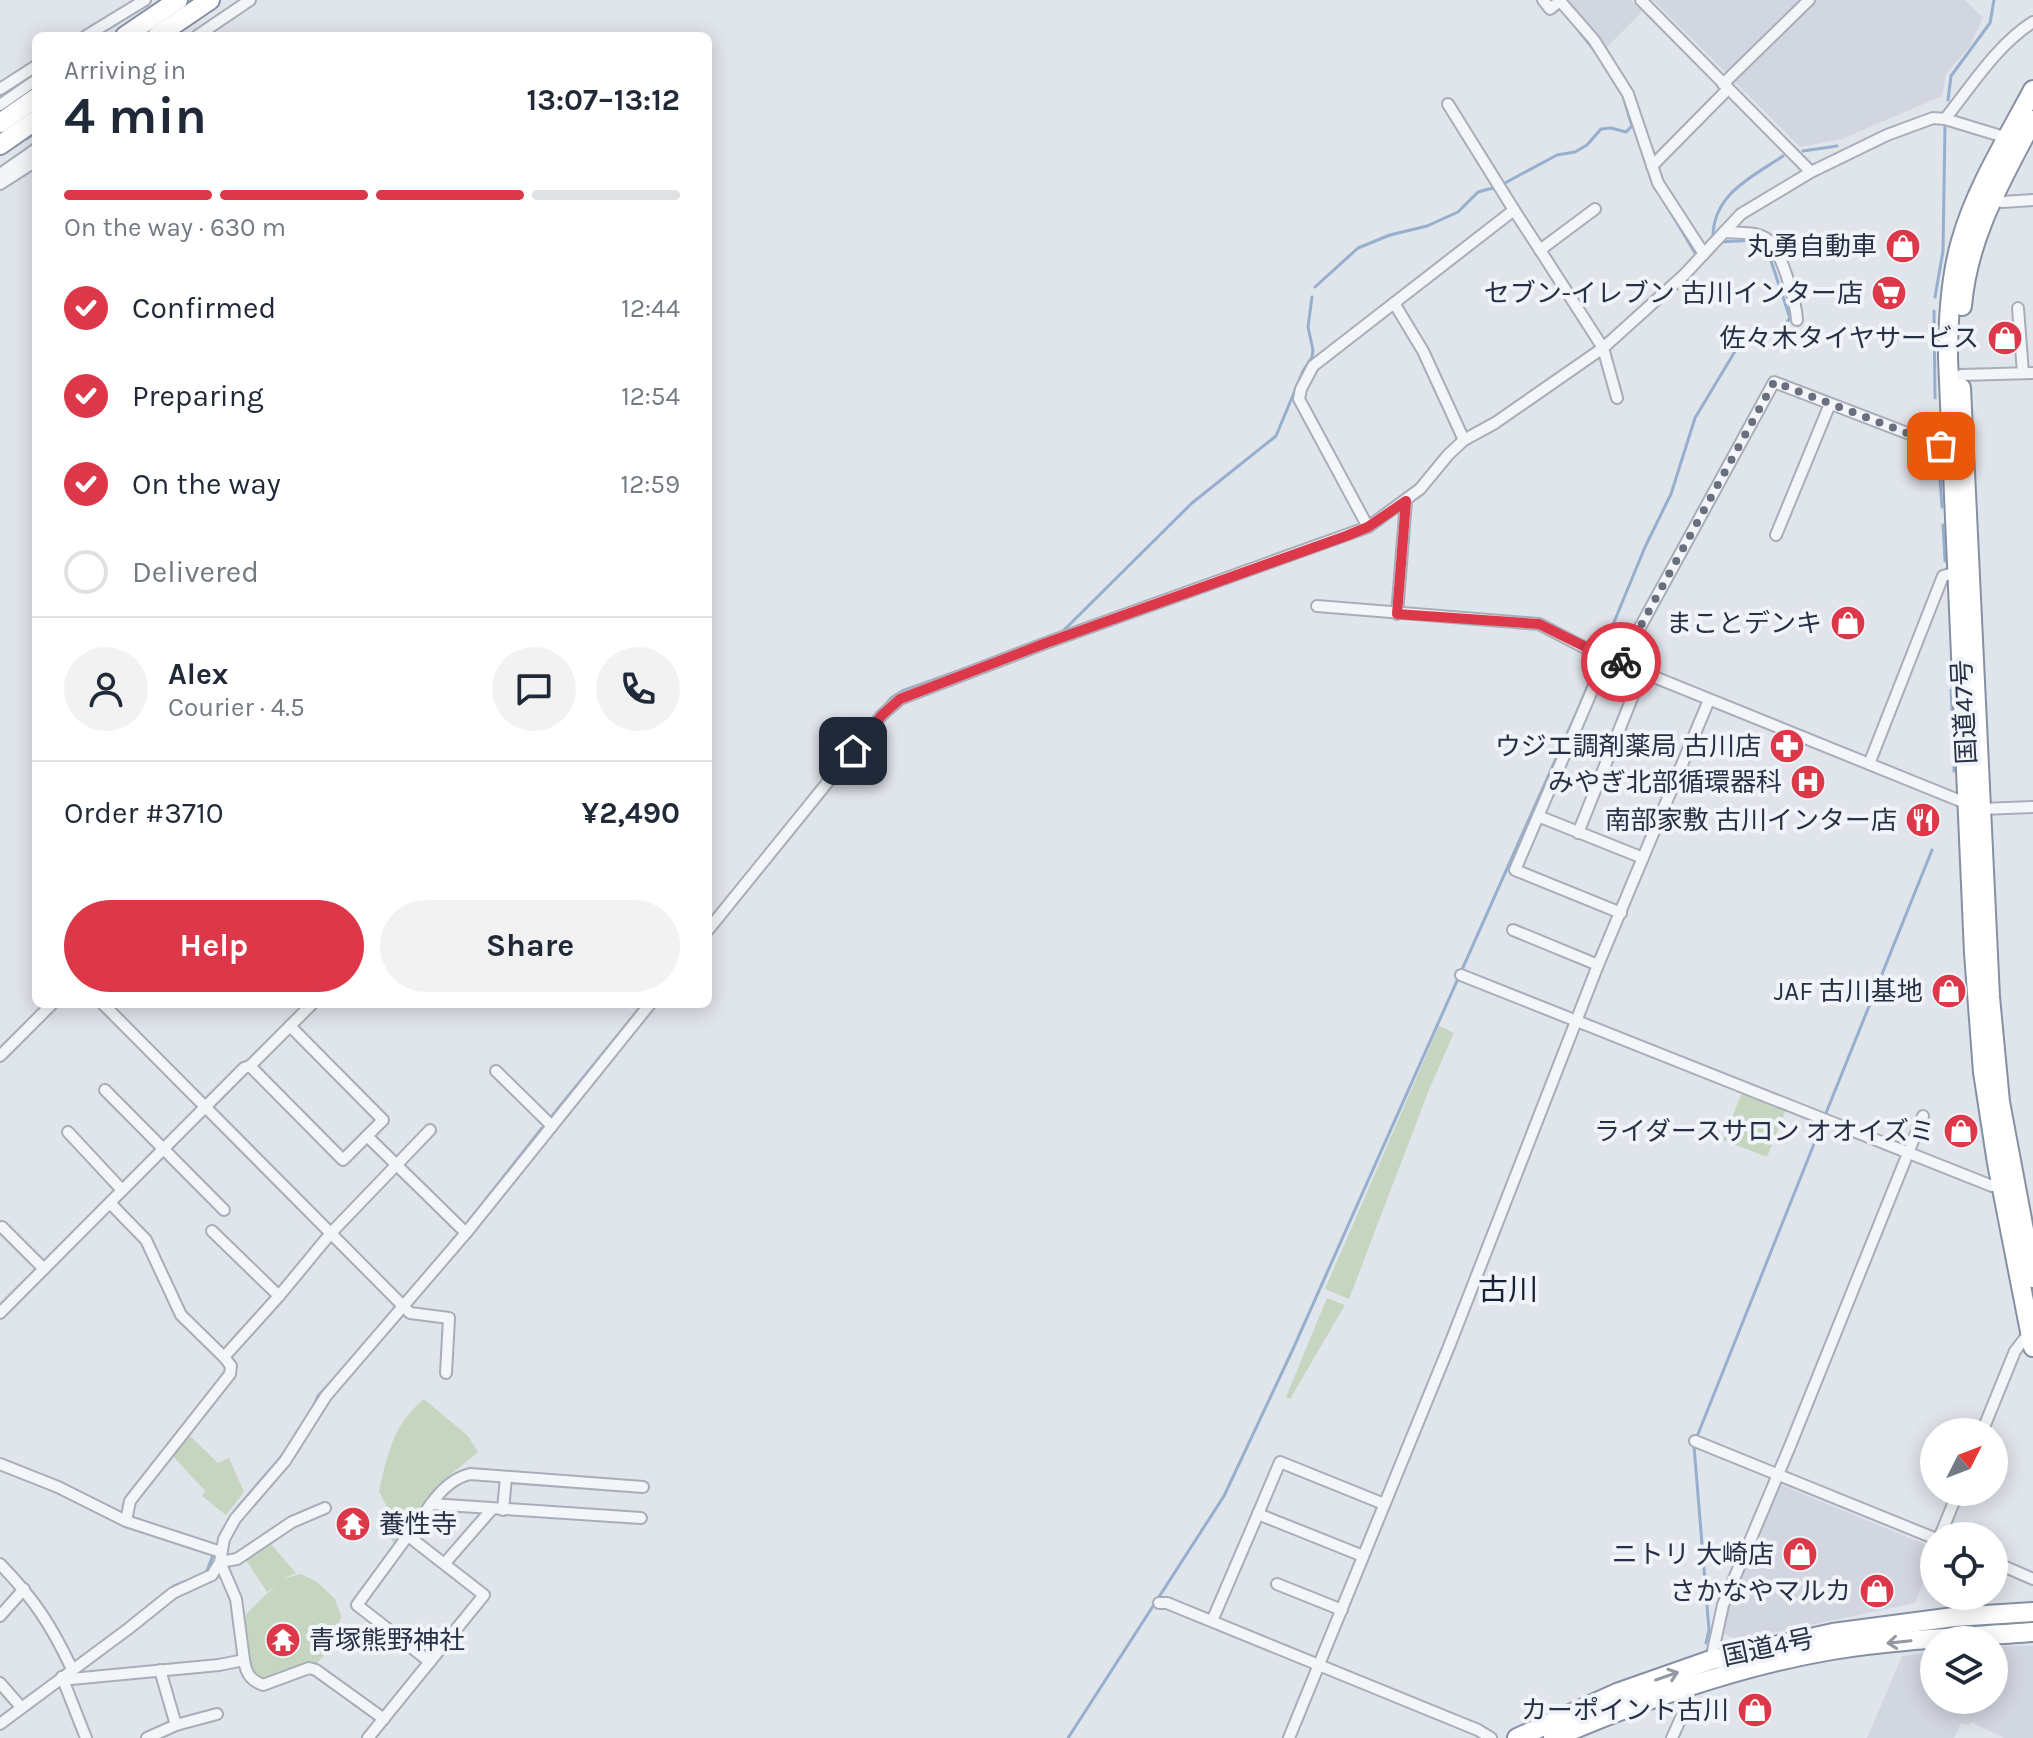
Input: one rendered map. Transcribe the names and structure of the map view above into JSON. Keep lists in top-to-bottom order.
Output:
{
  "streets": {
    "highway": ["国道47号", "国道4号"]
  },
  "districts": ["古川"],
  "places": {
    "shop": [
      "丸勇自動車",
      "佐々木タイヤサービス",
      "まことデンキ",
      "JAF 古川基地",
      "ライダースサロン オオイズミ",
      "ニトリ 大崎店",
      "さかなやマルカ",
      "カーポイント古川"
    ],
    "supermarket": ["セブン-イレブン 古川インター店"],
    "pharmacy": ["ウジエ調剤薬局 古川店"],
    "hospital": ["みやぎ北部循環器科"],
    "restaurant": ["南部家敷 古川インター店"],
    "temple": ["養性寺", "青塚熊野神社"]
  },
  "north": "top right",
  "page": {
    "heading": ["4 min", "Arriving in", "13:07–13:12"],
    "panel": [
      "Alex",
      "Courier · 4.5",
      "Order #3710",
      "¥2,490"
    ],
    "bar": "On the way · 630 m",
    "list": [
      ["Confirmed", "12:44"],
      ["Preparing", "12:54"],
      ["On the way", "12:59"],
      "Delivered"
    ],
    "buttons": ["Help", "Share"]
  }
}
